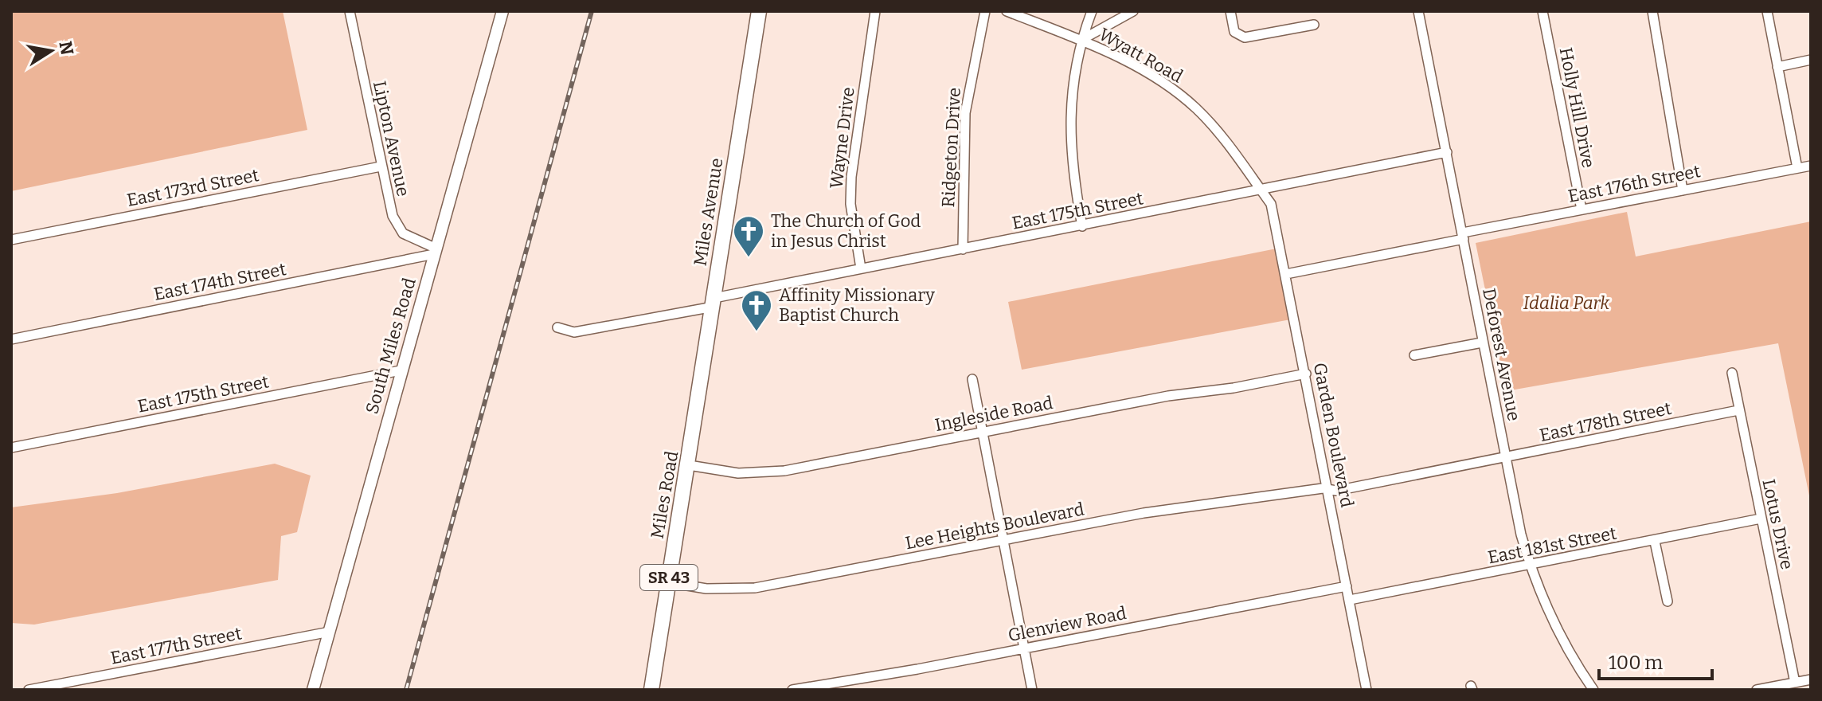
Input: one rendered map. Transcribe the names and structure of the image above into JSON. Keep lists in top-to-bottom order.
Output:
{
  "streets": {
    "main road": ["Miles Avenue", "Miles Road", "SR 43"],
    "street": [
      "Wyatt Road",
      "Holly Hill Drive",
      "Wayne Drive",
      "Lipton Avenue",
      "Ridgeton Drive",
      "East 176th Street",
      "East 173rd Street",
      "East 175th Street",
      "East 174th Street",
      "South Miles Road",
      "Deforest Avenue",
      "Ingleside Road",
      "East 178th Street",
      "Garden Boulevard",
      "Lotus Drive",
      "Lee Heights Boulevard",
      "East 181st Street",
      "Glenview Road",
      "East 177th Street"
    ]
  },
  "crossings": [
    ["Wyatt Road", "East 175th Street"],
    ["Wyatt Road", "Garden Boulevard"],
    ["Holly Hill Drive", "East 176th Street"],
    ["Wayne Drive", "East 175th Street"],
    ["Lipton Avenue", "East 173rd Street"],
    ["Lipton Avenue", "East 174th Street"],
    ["Lipton Avenue", "South Miles Road"],
    ["Ridgeton Drive", "East 175th Street"],
    ["East 176th Street", "Deforest Avenue"],
    ["East 176th Street", "Garden Boulevard"],
    ["East 175th Street", "Miles Avenue"],
    ["East 175th Street", "South Miles Road"],
    ["East 175th Street", "Deforest Avenue"],
    ["East 175th Street", "Garden Boulevard"],
    ["Miles Avenue", "Miles Road"],
    ["East 174th Street", "South Miles Road"],
    ["South Miles Road", "East 177th Street"],
    ["Deforest Avenue", "East 178th Street"],
    ["Deforest Avenue", "East 181st Street"],
    ["Ingleside Road", "Garden Boulevard"],
    ["Ingleside Road", "Miles Road"],
    ["East 178th Street", "Garden Boulevard"],
    ["East 178th Street", "Lotus Drive"],
    ["East 178th Street", "Lee Heights Boulevard"],
    ["Garden Boulevard", "Lee Heights Boulevard"],
    ["Garden Boulevard", "East 181st Street"],
    ["Garden Boulevard", "Glenview Road"],
    ["Miles Road", "Lee Heights Boulevard"],
    ["Lotus Drive", "East 181st Street"]
  ],
  "parks": ["Idalia Park"],
  "places": {
    "church": ["The Church of God in Jesus Christ", "Affinity Missionary Baptist Church"]
  },
  "scale_bar": "100 m",
  "north": "right"
}
